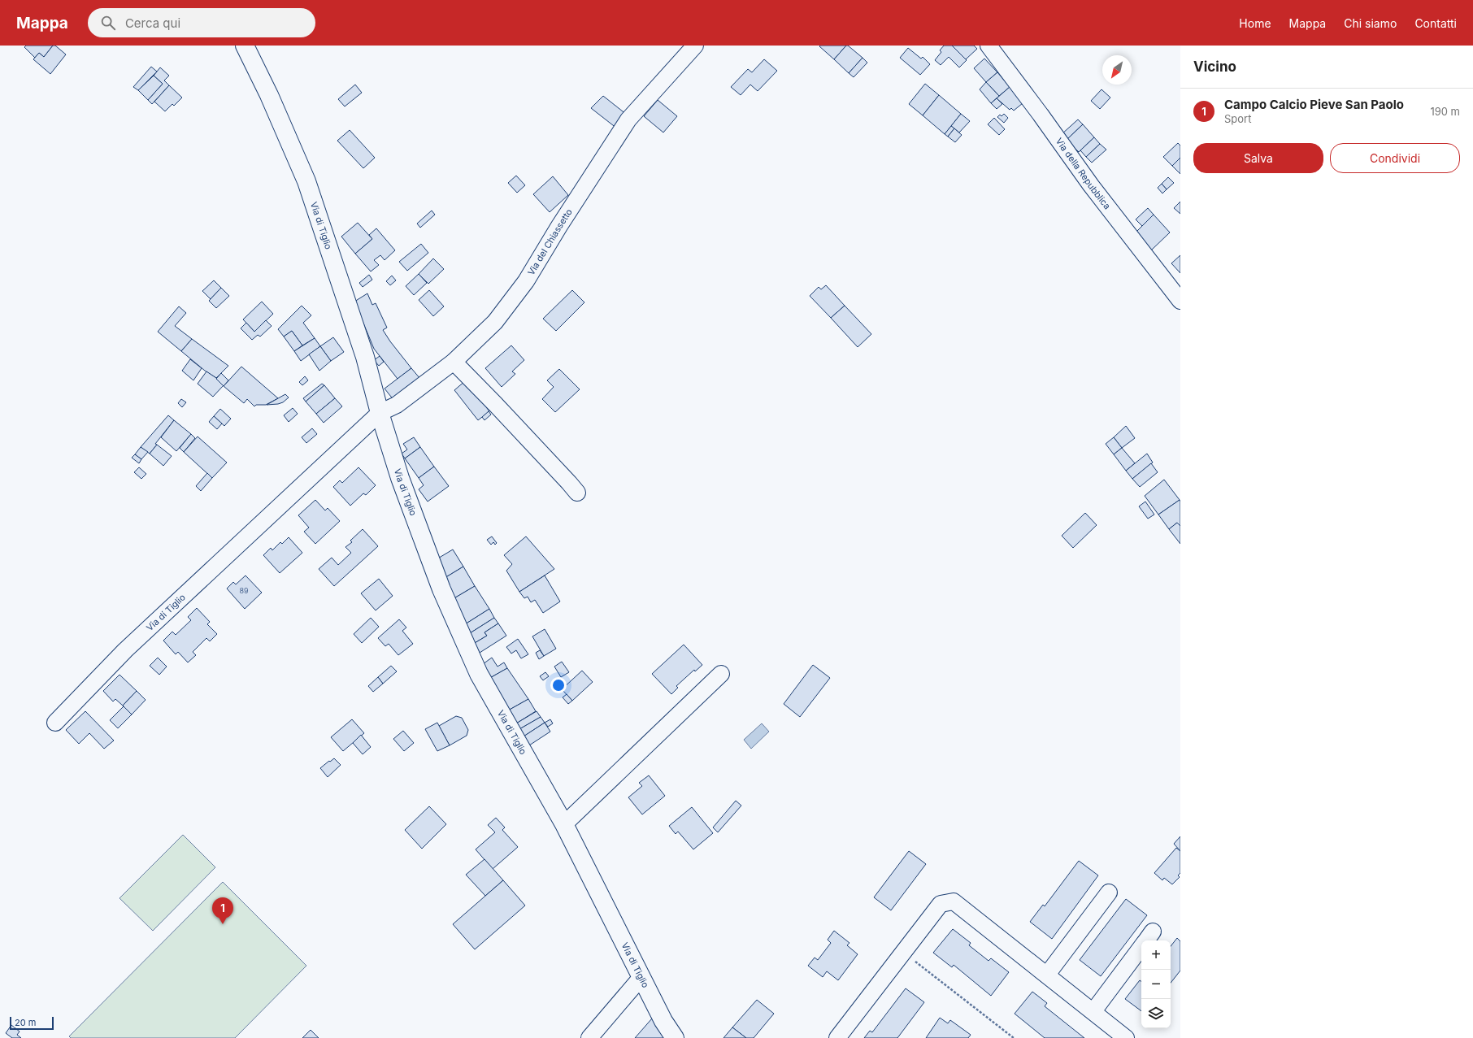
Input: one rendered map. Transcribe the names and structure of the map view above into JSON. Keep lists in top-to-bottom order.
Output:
{
  "streets": {
    "main road": ["Via di Tiglio"],
    "street": ["Via della Repubblica", "Via del Chiassetto"]
  },
  "crossings": [
    ["Via di Tiglio", "Via del Chiassetto"]
  ],
  "house_numbers": ["89"],
  "scale_bar": "20 m",
  "north": "bottom left",
  "page": {
    "header": "Mappa",
    "search": "Cerca qui",
    "nav": [
      "Home",
      "Mappa",
      "Chi siamo",
      "Contatti"
    ],
    "heading": "Vicino",
    "list": [
      {
        "mark": "1",
        "name": "Campo Calcio Pieve San Paolo",
        "note": "Sport",
        "value": "190 m"
      }
    ],
    "buttons": ["Salva", "Condividi"],
    "pins": "1",
    "map_buttons": ["+", "−"],
    "scale": "20 m"
  }
}
